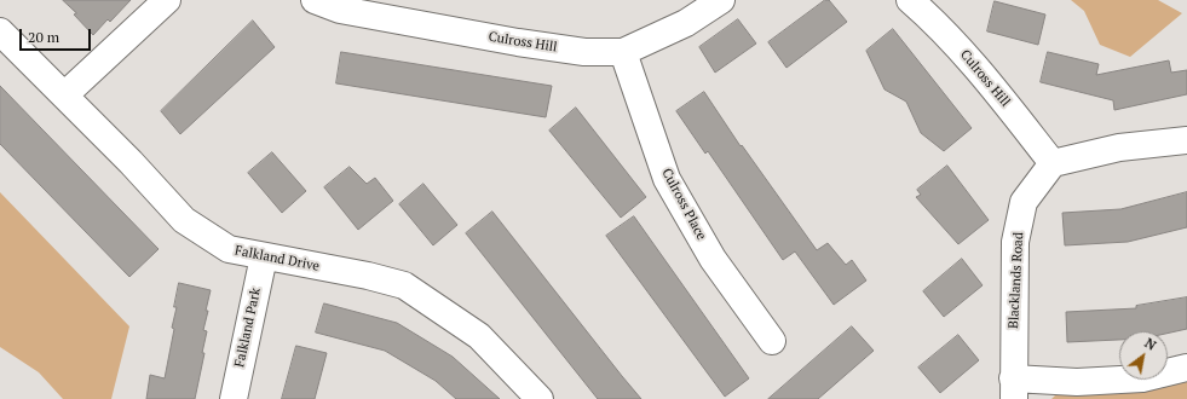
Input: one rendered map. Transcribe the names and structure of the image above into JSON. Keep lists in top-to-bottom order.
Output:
{
  "streets": {
    "street": [
      "Culross Hill",
      "Culross Place",
      "Falkland Drive",
      "Blacklands Road",
      "Falkland Park"
    ]
  },
  "crossings": [
    ["Culross Hill", "Culross Place"],
    ["Culross Hill", "Blacklands Road"],
    ["Falkland Drive", "Falkland Park"]
  ],
  "scale_bar": "20 m",
  "north": "top right"
}
